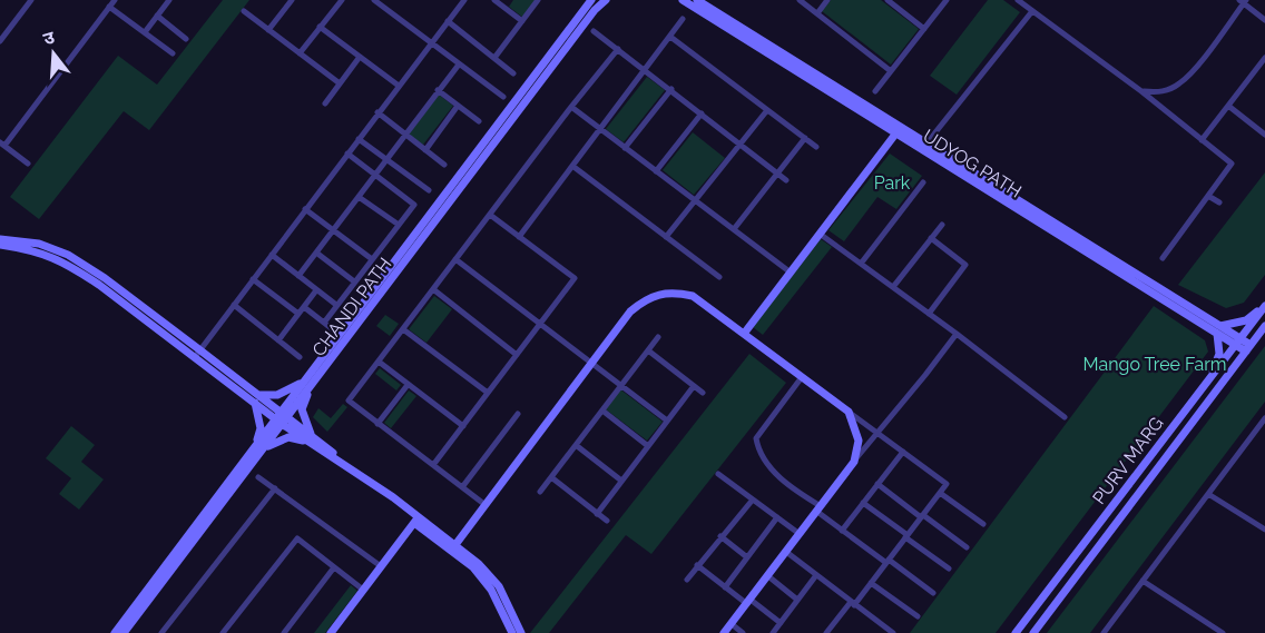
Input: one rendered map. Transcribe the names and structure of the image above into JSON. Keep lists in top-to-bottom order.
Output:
{
  "streets": {
    "main road": ["UDYOG PATH", "CHANDI PATH", "PURV MARG"]
  },
  "crossings": [
    ["UDYOG PATH", "PURV MARG"]
  ],
  "parks": ["Park", "Mango Tree Farm"],
  "north": "top"
}
